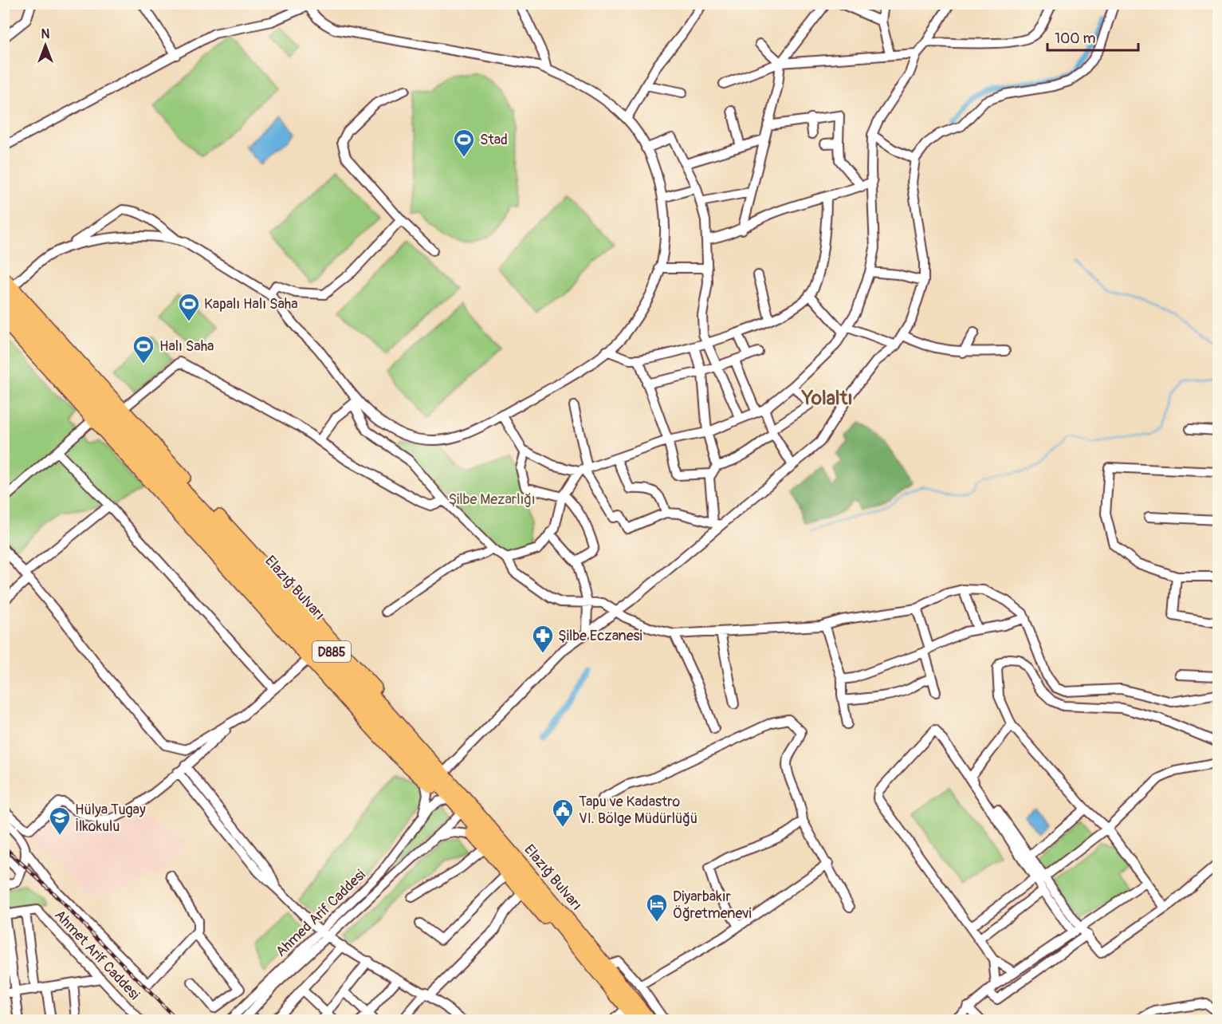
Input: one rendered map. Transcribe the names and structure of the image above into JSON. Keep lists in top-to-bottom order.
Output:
{
  "streets": {
    "highway": ["Elazığ Bulvarı", "D885"],
    "street": ["Ahmed Arif Caddesi", "Ahmet Arif Caddesi"]
  },
  "crossings": [
    ["Elazığ Bulvarı", "Ahmed Arif Caddesi"]
  ],
  "districts": ["Yolaltı"],
  "parks": ["Şilbe Mezarlığı"],
  "places": {
    "sports": ["Stad", "Kapalı Halı Saha", "Halı Saha"],
    "pharmacy": ["Şilbe Eczanesi"],
    "public building": ["Tapu ve Kadastro VI. Bölge Müdürlüğü"],
    "school or university": ["Hülya Tugay İlkokulu"],
    "hotel": ["Diyarbakır Öğretmenevi"]
  },
  "scale_bar": "100 m",
  "north": "top"
}
